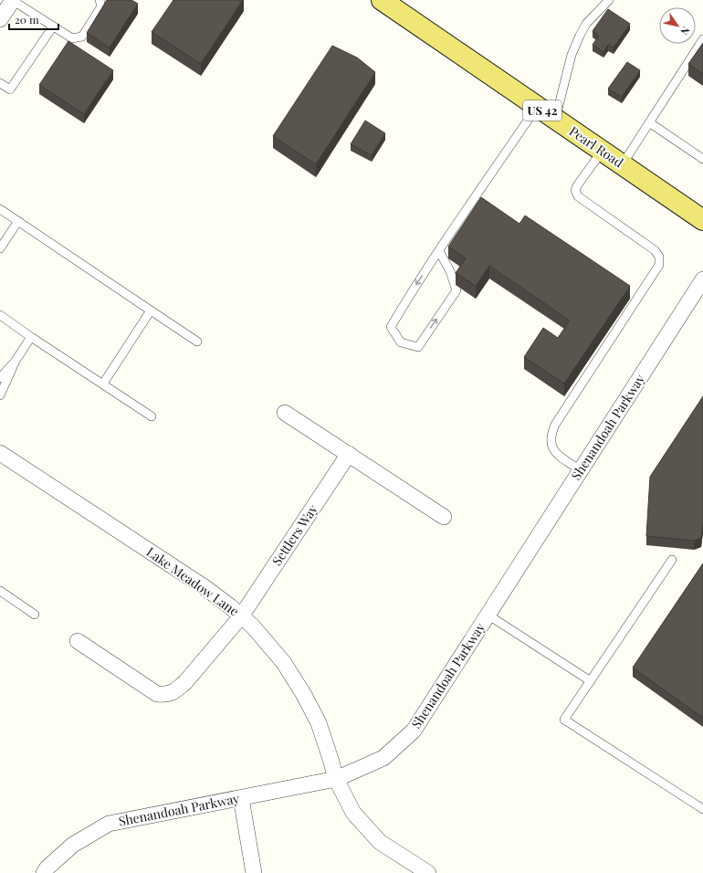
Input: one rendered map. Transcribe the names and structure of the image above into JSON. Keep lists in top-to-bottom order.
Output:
{
  "streets": {
    "main road": ["US 42", "Pearl Road"],
    "street": ["Shenandoah Parkway", "Settlers Way", "Lake Meadow Lane"]
  },
  "crossings": [
    ["Shenandoah Parkway", "Lake Meadow Lane"],
    ["Settlers Way", "Lake Meadow Lane"]
  ],
  "scale_bar": "20 m",
  "north": "bottom right"
}
